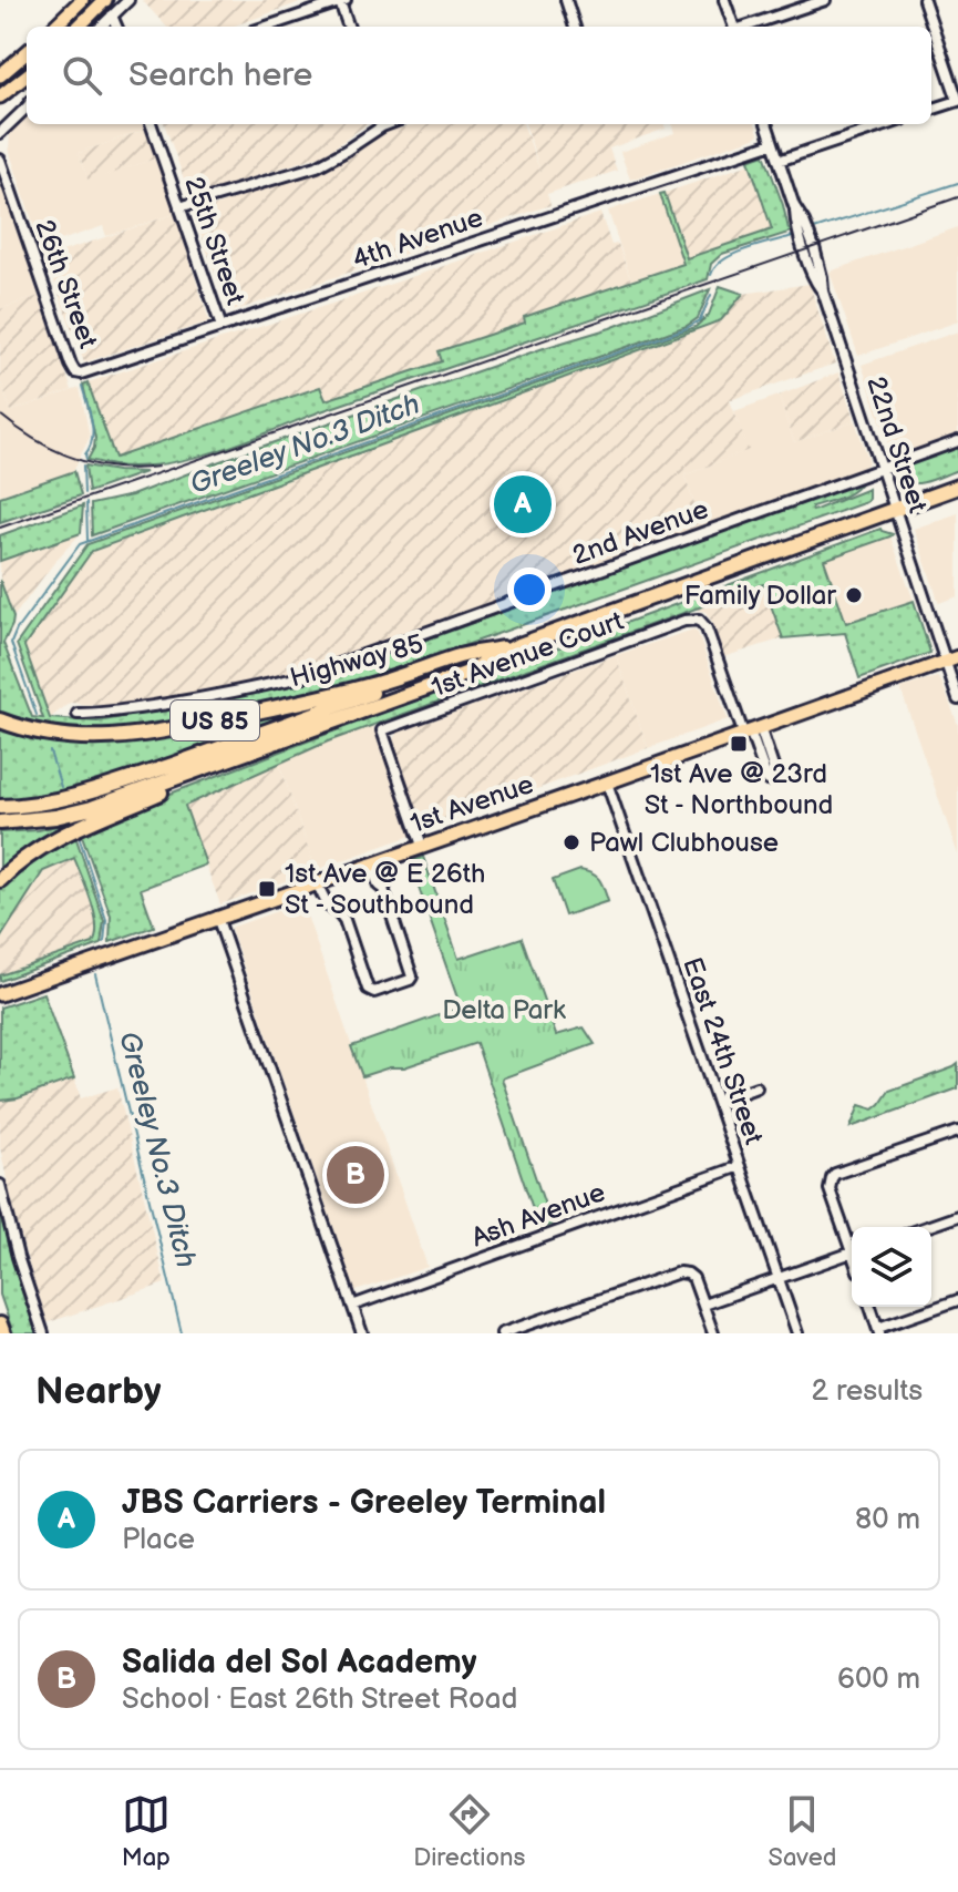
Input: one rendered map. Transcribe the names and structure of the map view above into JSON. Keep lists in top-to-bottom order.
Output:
{
  "streets": {
    "highway": ["Highway 85", "US 85"],
    "main road": ["1st Avenue"],
    "street": [
      "4th Avenue",
      "25th Street",
      "26th Street",
      "22nd Street",
      "2nd Avenue",
      "1st Avenue Court",
      "East 24th Street",
      "Ash Avenue"
    ]
  },
  "crossings": [
    ["4th Avenue", "25th Street"],
    ["4th Avenue", "26th Street"],
    ["4th Avenue", "22nd Street"],
    ["22nd Street", "2nd Avenue"],
    ["22nd Street", "Highway 85"],
    ["22nd Street", "1st Avenue"],
    ["1st Avenue Court", "1st Avenue"],
    ["Highway 85", "US 85"],
    ["1st Avenue", "East 24th Street"],
    ["East 24th Street", "Ash Avenue"]
  ],
  "water": ["Greeley No.3 Ditch"],
  "parks": ["Delta Park"],
  "places": {
    "other": ["Family Dollar", "Pawl Clubhouse"],
    "transit": ["1st Ave @ 23rd St - Northbound", "1st Ave @ E 26th St - Southbound"]
  },
  "page": {
    "search": "Search here",
    "pins": ["A", "B"],
    "heading": ["Nearby", "2 results"],
    "list": [
      {
        "mark": "A",
        "name": "JBS Carriers - Greeley Terminal",
        "note": "Place",
        "value": "80 m"
      },
      {
        "mark": "B",
        "name": "Salida del Sol Academy",
        "note": "School · East 26th Street Road",
        "value": "600 m"
      }
    ],
    "nav": ["Map", "Directions", "Saved"]
  }
}
